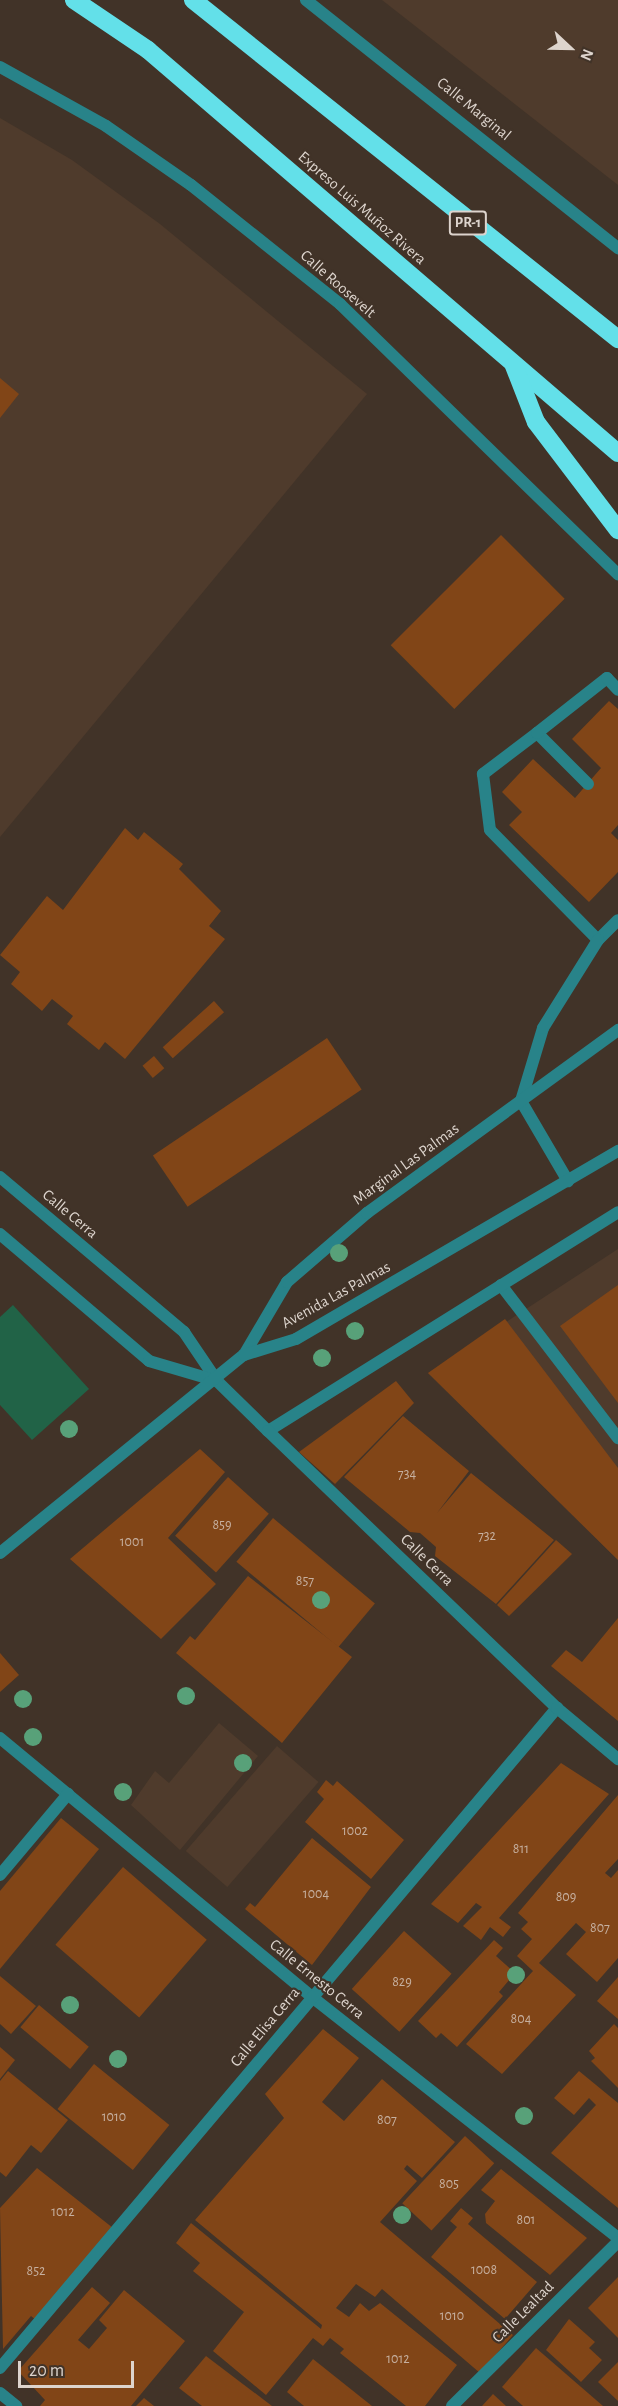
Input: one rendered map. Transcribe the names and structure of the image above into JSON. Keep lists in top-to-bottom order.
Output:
{
  "streets": {
    "highway": ["Expreso Luis Muñoz Rivera", "PR-1"],
    "street": [
      "Calle Marginal",
      "Calle Roosevelt",
      "Marginal Las Palmas",
      "Calle Cerra",
      "Avenida Las Palmas",
      "Calle Ernesto Cerra",
      "Calle Elisa Cerra",
      "Calle Lealtad"
    ]
  },
  "crossings": [
    ["Marginal Las Palmas", "Avenida Las Palmas"],
    ["Calle Cerra", "Avenida Las Palmas"],
    ["Calle Cerra", "Calle Elisa Cerra"],
    ["Calle Ernesto Cerra", "Calle Elisa Cerra"],
    ["Calle Ernesto Cerra", "Calle Lealtad"]
  ],
  "house_numbers": [
    "734",
    "859",
    "732",
    "1001",
    "857",
    "1002",
    "811",
    "1004",
    "809",
    "807",
    "829",
    "804",
    "1010",
    "807",
    "805",
    "1012",
    "801",
    "1008",
    "852",
    "1010",
    "1012"
  ],
  "scale_bar": "20 m",
  "north": "right"
}
